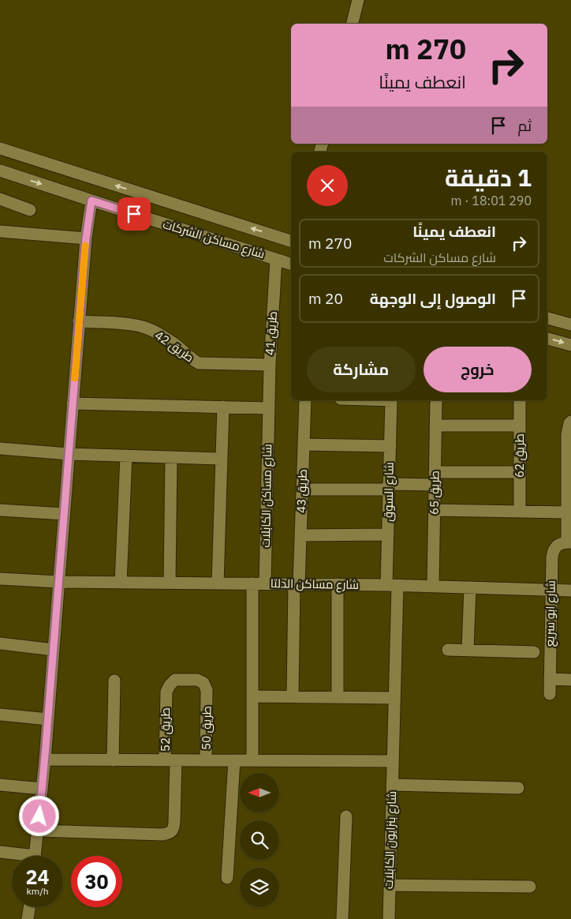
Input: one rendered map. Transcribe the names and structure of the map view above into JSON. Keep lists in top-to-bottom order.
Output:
{
  "streets": {
    "street": [
      "شارع مساكن الشركات",
      "طريق 41",
      "طريق 42",
      "طريق 62",
      "طريق 43",
      "شارع السوق",
      "طريق 65",
      "شارع مساكن الكابلات",
      "شارع مساكن الدلتا",
      "شارع ابو سريع",
      "طريق 50",
      "طريق 52",
      "شارع بنزايون الكابلات"
    ]
  },
  "crossings": [
    ["شارع مساكن الشركات", "طريق 41"],
    ["طريق 41", "طريق 42"],
    ["طريق 41", "شارع مساكن الكابلات"],
    ["طريق 43", "شارع مساكن الدلتا"],
    ["شارع السوق", "شارع مساكن الدلتا"],
    ["شارع السوق", "شارع بنزايون الكابلات"],
    ["طريق 65", "شارع مساكن الدلتا"],
    ["شارع مساكن الكابلات", "شارع مساكن الدلتا"],
    ["شارع مساكن الدلتا", "شارع ابو سريع"],
    ["طريق 50", "طريق 52"]
  ],
  "north": "left",
  "page": {
    "turn": ["270 m", "انعطف يمينًا"],
    "then": "ثم",
    "heading": ["1 دقيقة", "290 m · 18:01"],
    "list": [
      {
        "name": "انعطف يمينًا",
        "note": "شارع مساكن الشركات",
        "value": "270 m"
      },
      {
        "name": "الوصول إلى الوجهة",
        "value": "20 m"
      }
    ],
    "buttons": ["خروج", "مشاركة"],
    "speed": "24 km/h",
    "limit": "30"
  }
}
